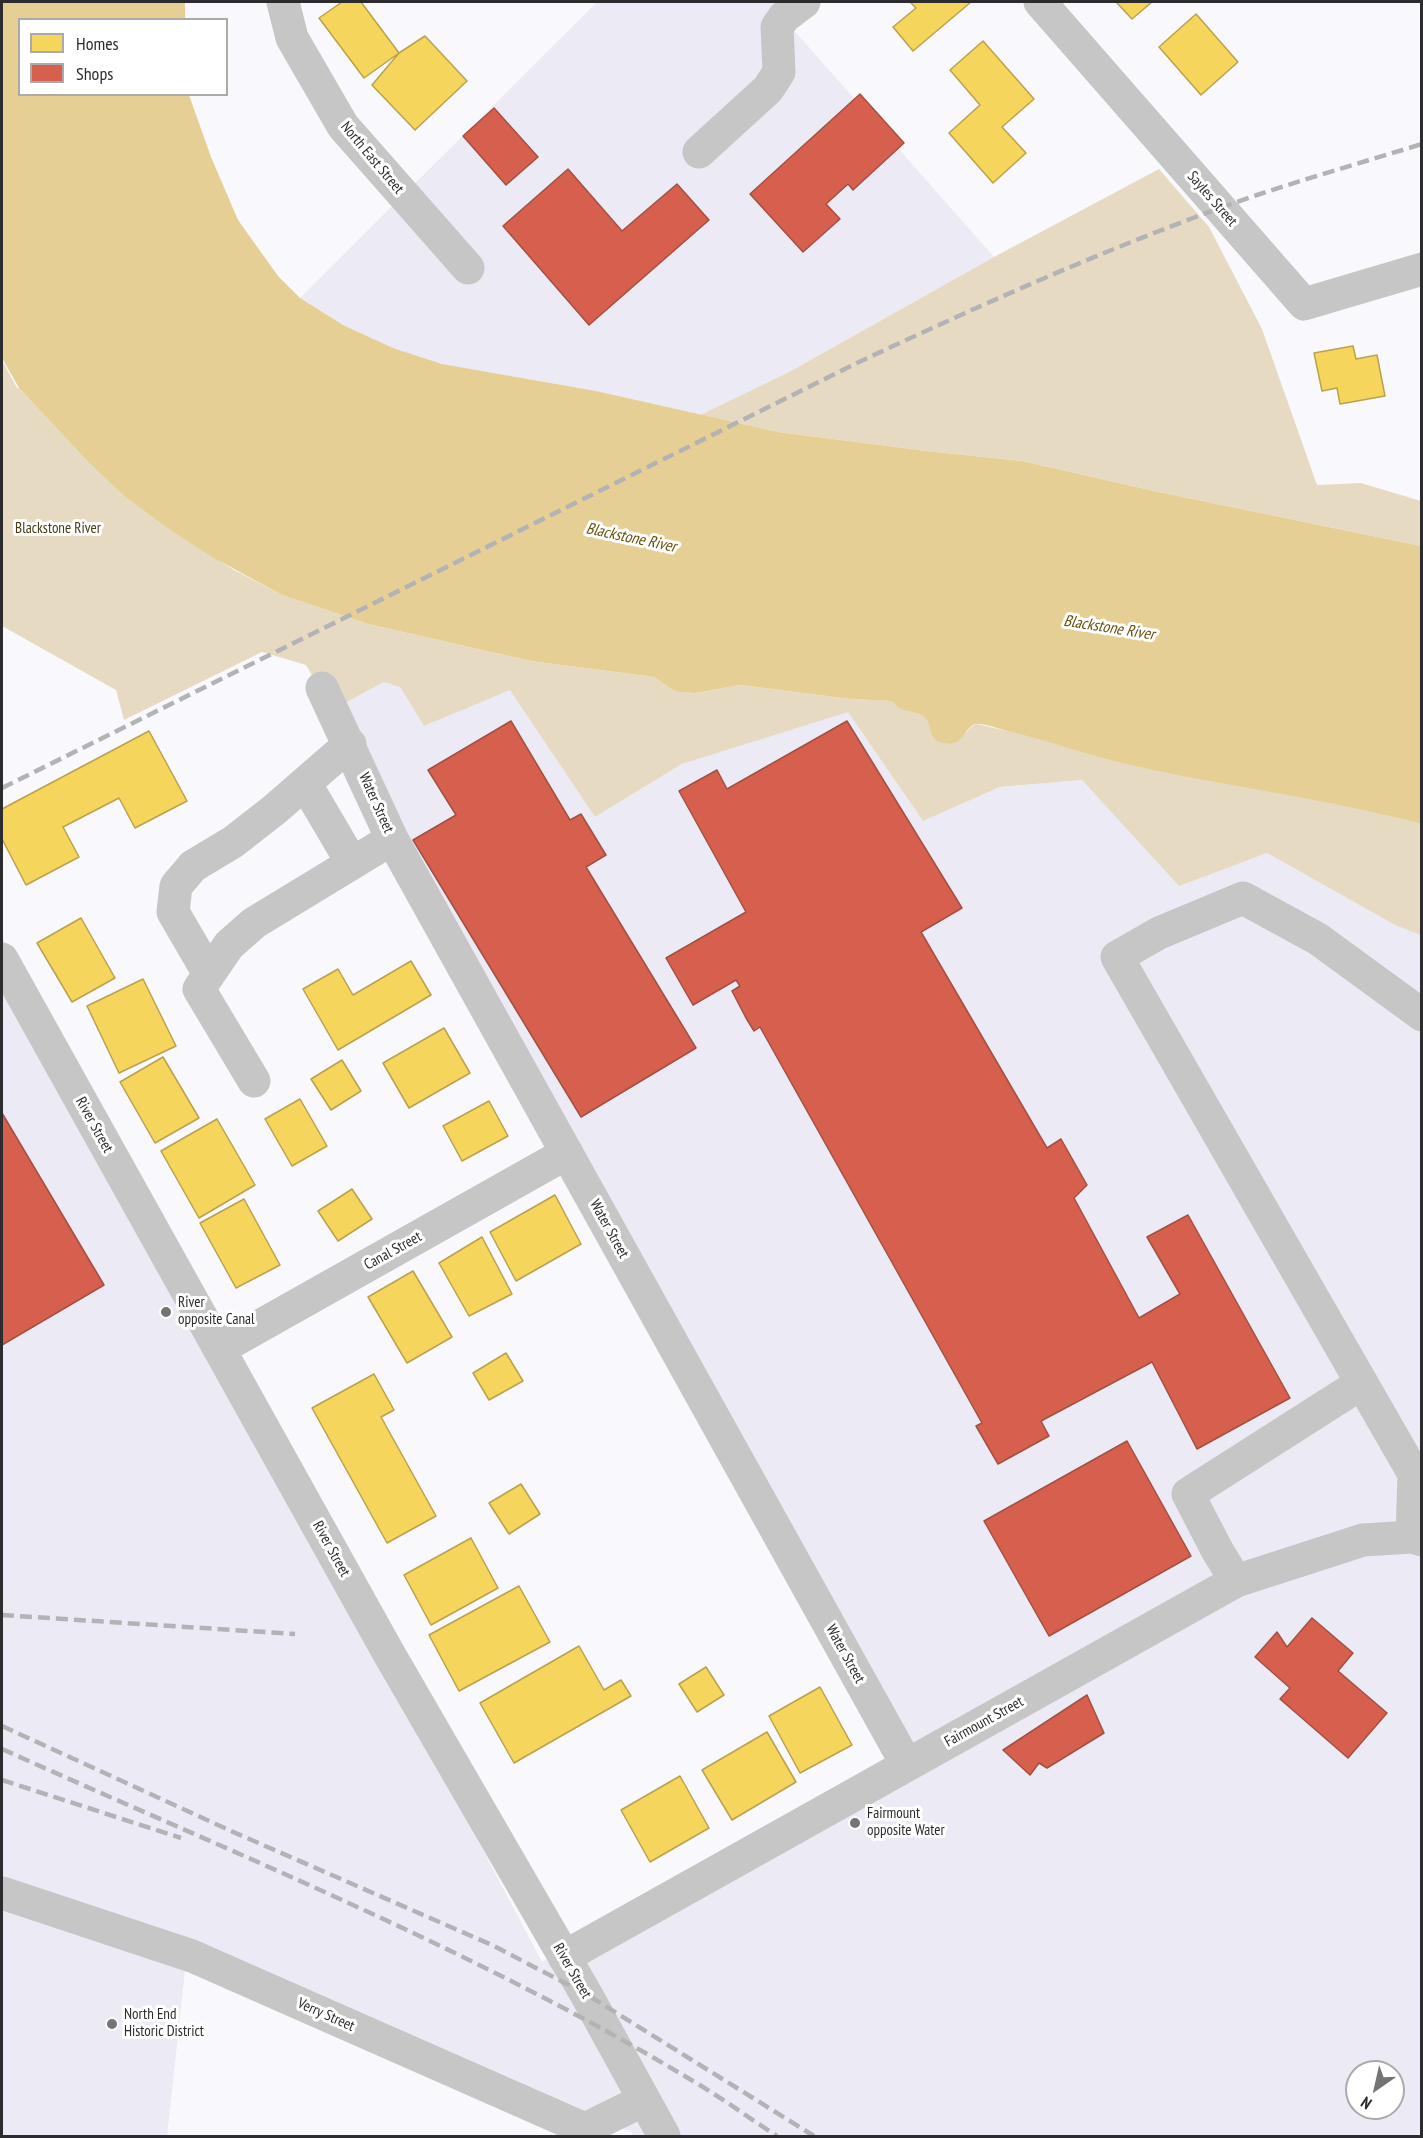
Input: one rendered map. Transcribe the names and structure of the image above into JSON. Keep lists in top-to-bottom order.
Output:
{
  "streets": {
    "street": [
      "North East Street",
      "Sayles Street",
      "Water Street",
      "River Street",
      "Canal Street",
      "Fairmount Street",
      "Verry Street"
    ]
  },
  "crossings": [
    ["Water Street", "Canal Street"],
    ["Water Street", "Fairmount Street"],
    ["River Street", "Canal Street"],
    ["River Street", "Fairmount Street"],
    ["River Street", "Verry Street"]
  ],
  "water": ["Blackstone River"],
  "parks": ["Blackstone River"],
  "places": ["River opposite Canal", "Fairmount opposite Water", "North End Historic District"],
  "legend": ["Homes", "Shops"],
  "north": "bottom left"
}
